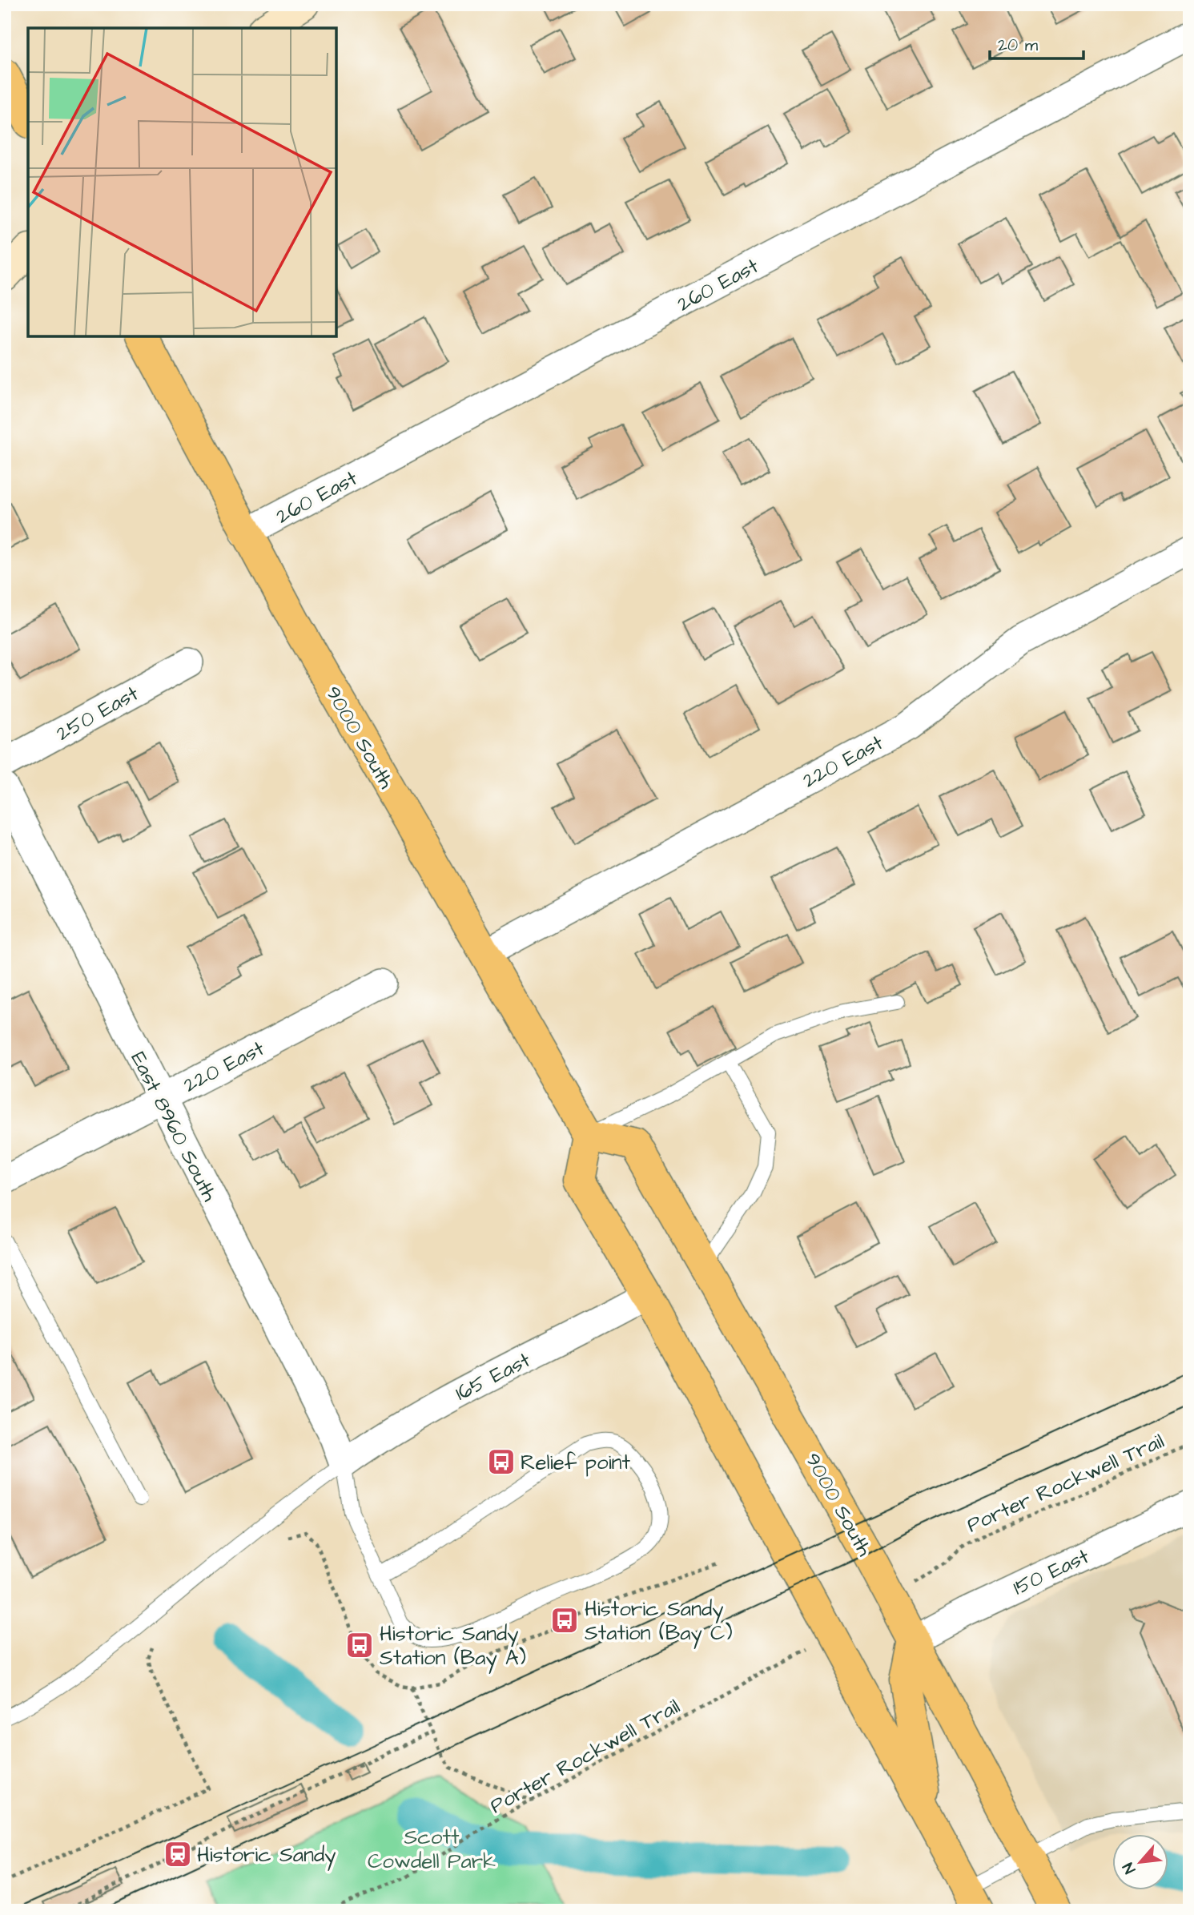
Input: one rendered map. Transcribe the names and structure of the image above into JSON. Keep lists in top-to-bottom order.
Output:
{
  "streets": {
    "main road": ["9000 South"],
    "street": [
      "260 East",
      "250 East",
      "220 East",
      "East 8960 South",
      "165 East",
      "150 East"
    ],
    "path": ["Porter Rockwell Trail"]
  },
  "crossings": [
    ["260 East", "9000 South"],
    ["9000 South", "220 East"],
    ["9000 South", "150 East"],
    ["220 East", "East 8960 South"],
    ["East 8960 South", "165 East"]
  ],
  "parks": ["Scott Cowdell Park"],
  "places": {
    "bus stop": ["Relief point", "Historic Sandy Station (Bay C)", "Historic Sandy Station (Bay A)"],
    "station": ["Historic Sandy"]
  },
  "scale_bar": "20 m",
  "north": "bottom left"
}
